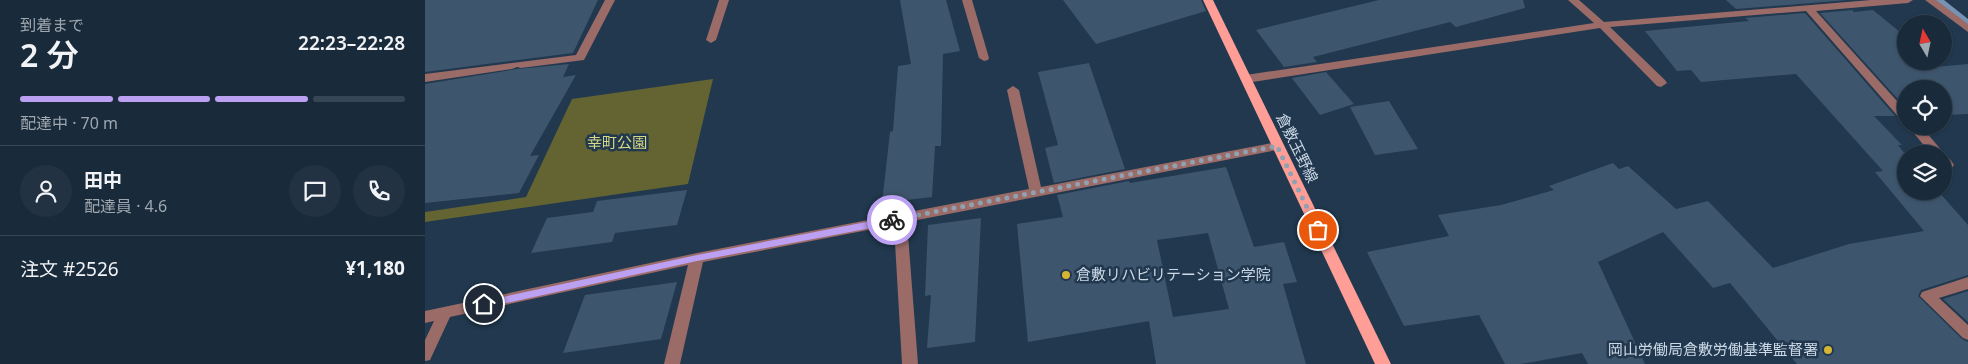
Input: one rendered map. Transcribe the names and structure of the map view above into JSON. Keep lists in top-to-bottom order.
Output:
{
  "streets": {
    "main road": ["倉敷玉野線"]
  },
  "parks": ["幸町公園"],
  "places": ["倉敷リハビリテーション学院", "岡山労働局倉敷労働基準監督署"],
  "north": "top",
  "page": {
    "heading": ["2 分", "到着まで", "22:23–22:28"],
    "panel": [
      "田中",
      "配達員 · 4.6",
      "注文 #2526",
      "¥1,180"
    ],
    "bar": "配達中 · 70 m"
  }
}
